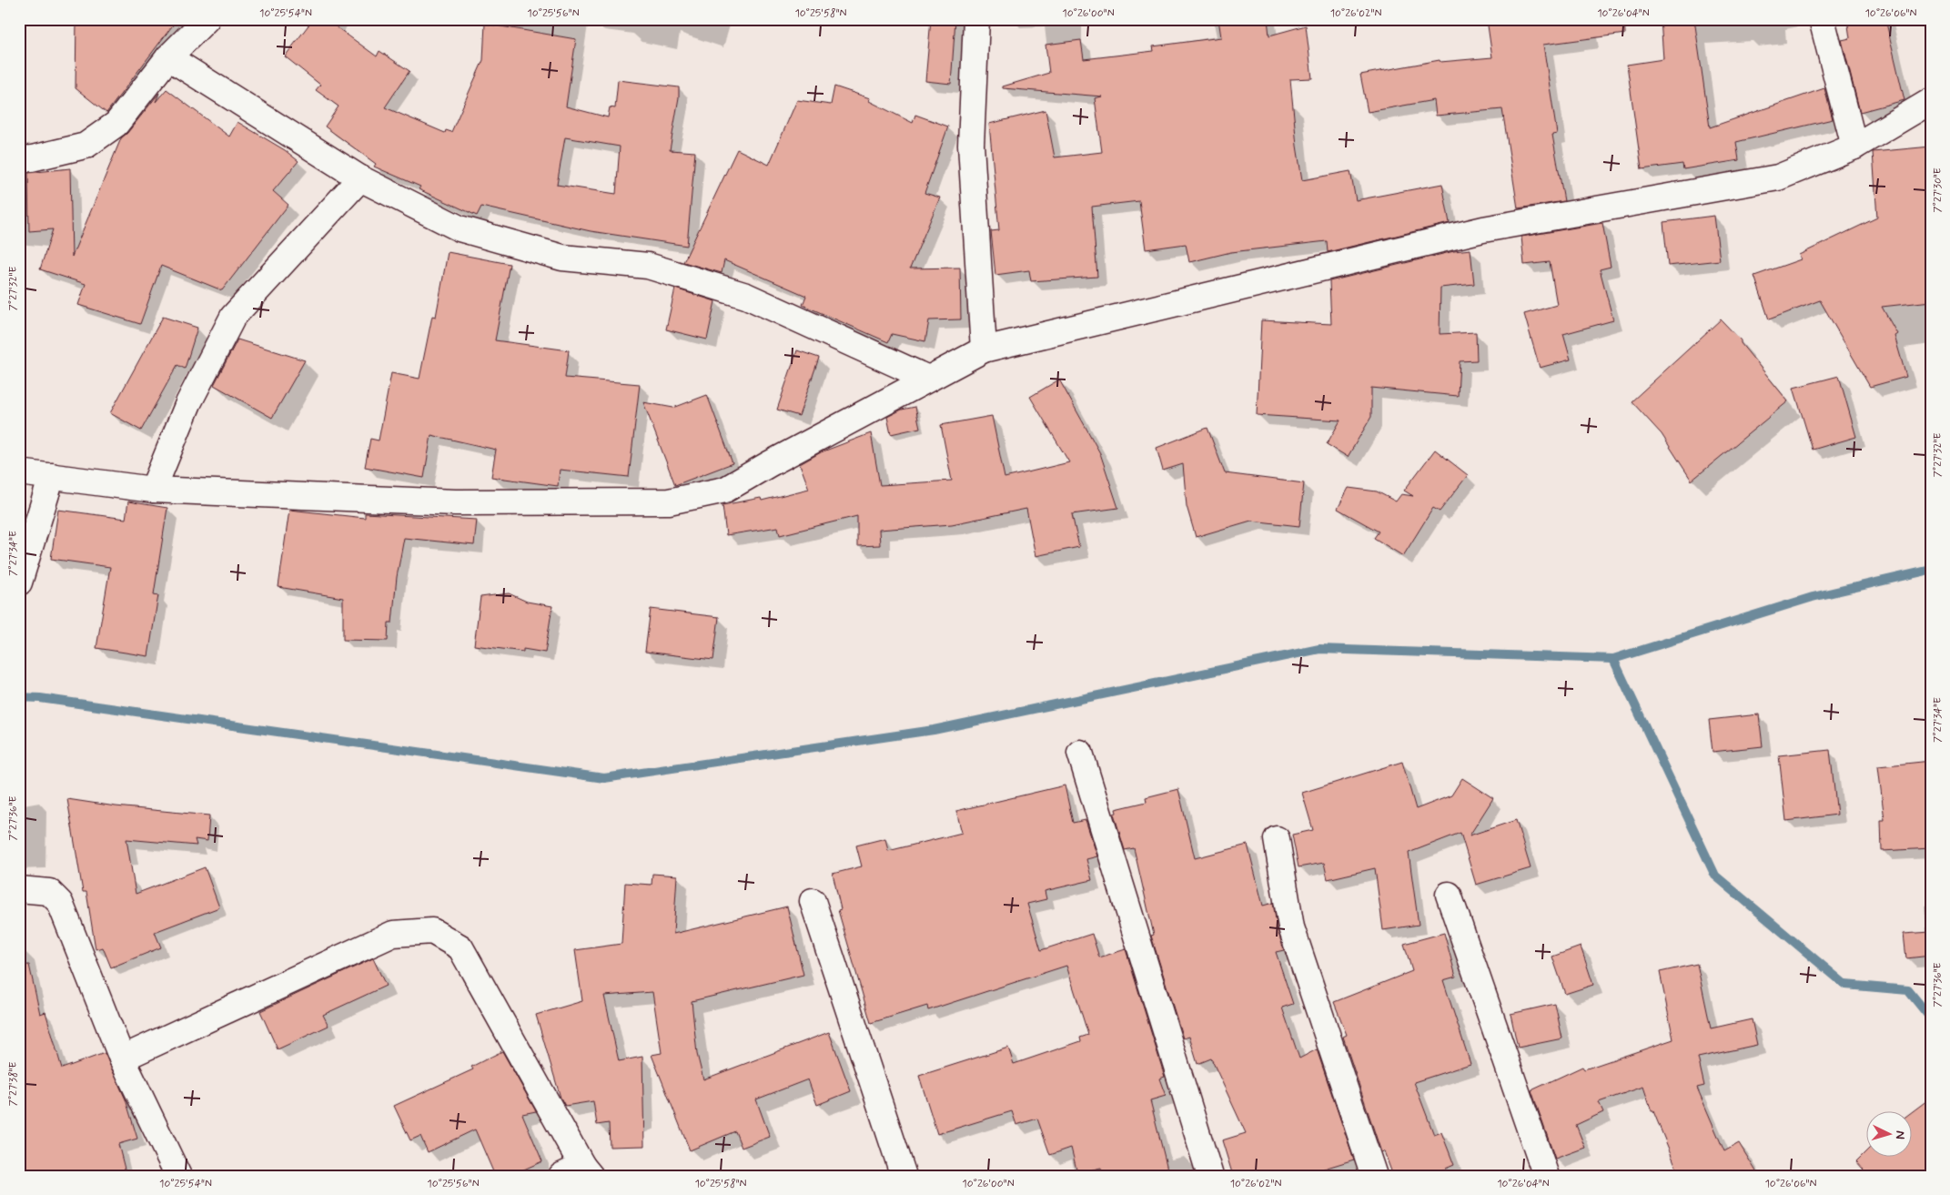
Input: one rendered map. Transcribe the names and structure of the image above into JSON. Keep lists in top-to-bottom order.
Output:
{
  "north": "right",
  "coordinates": [
    "10°25'54\"N",
    "10°25'56\"N",
    "10°25'58\"N",
    "10°26'00\"N",
    "10°26'02\"N",
    "10°26'04\"N",
    "10°26'06\"N",
    "7°27'30\"E",
    "7°27'32\"E",
    "7°27'34\"E",
    "7°27'36\"E",
    "7°27'38\"E"
  ]
}
